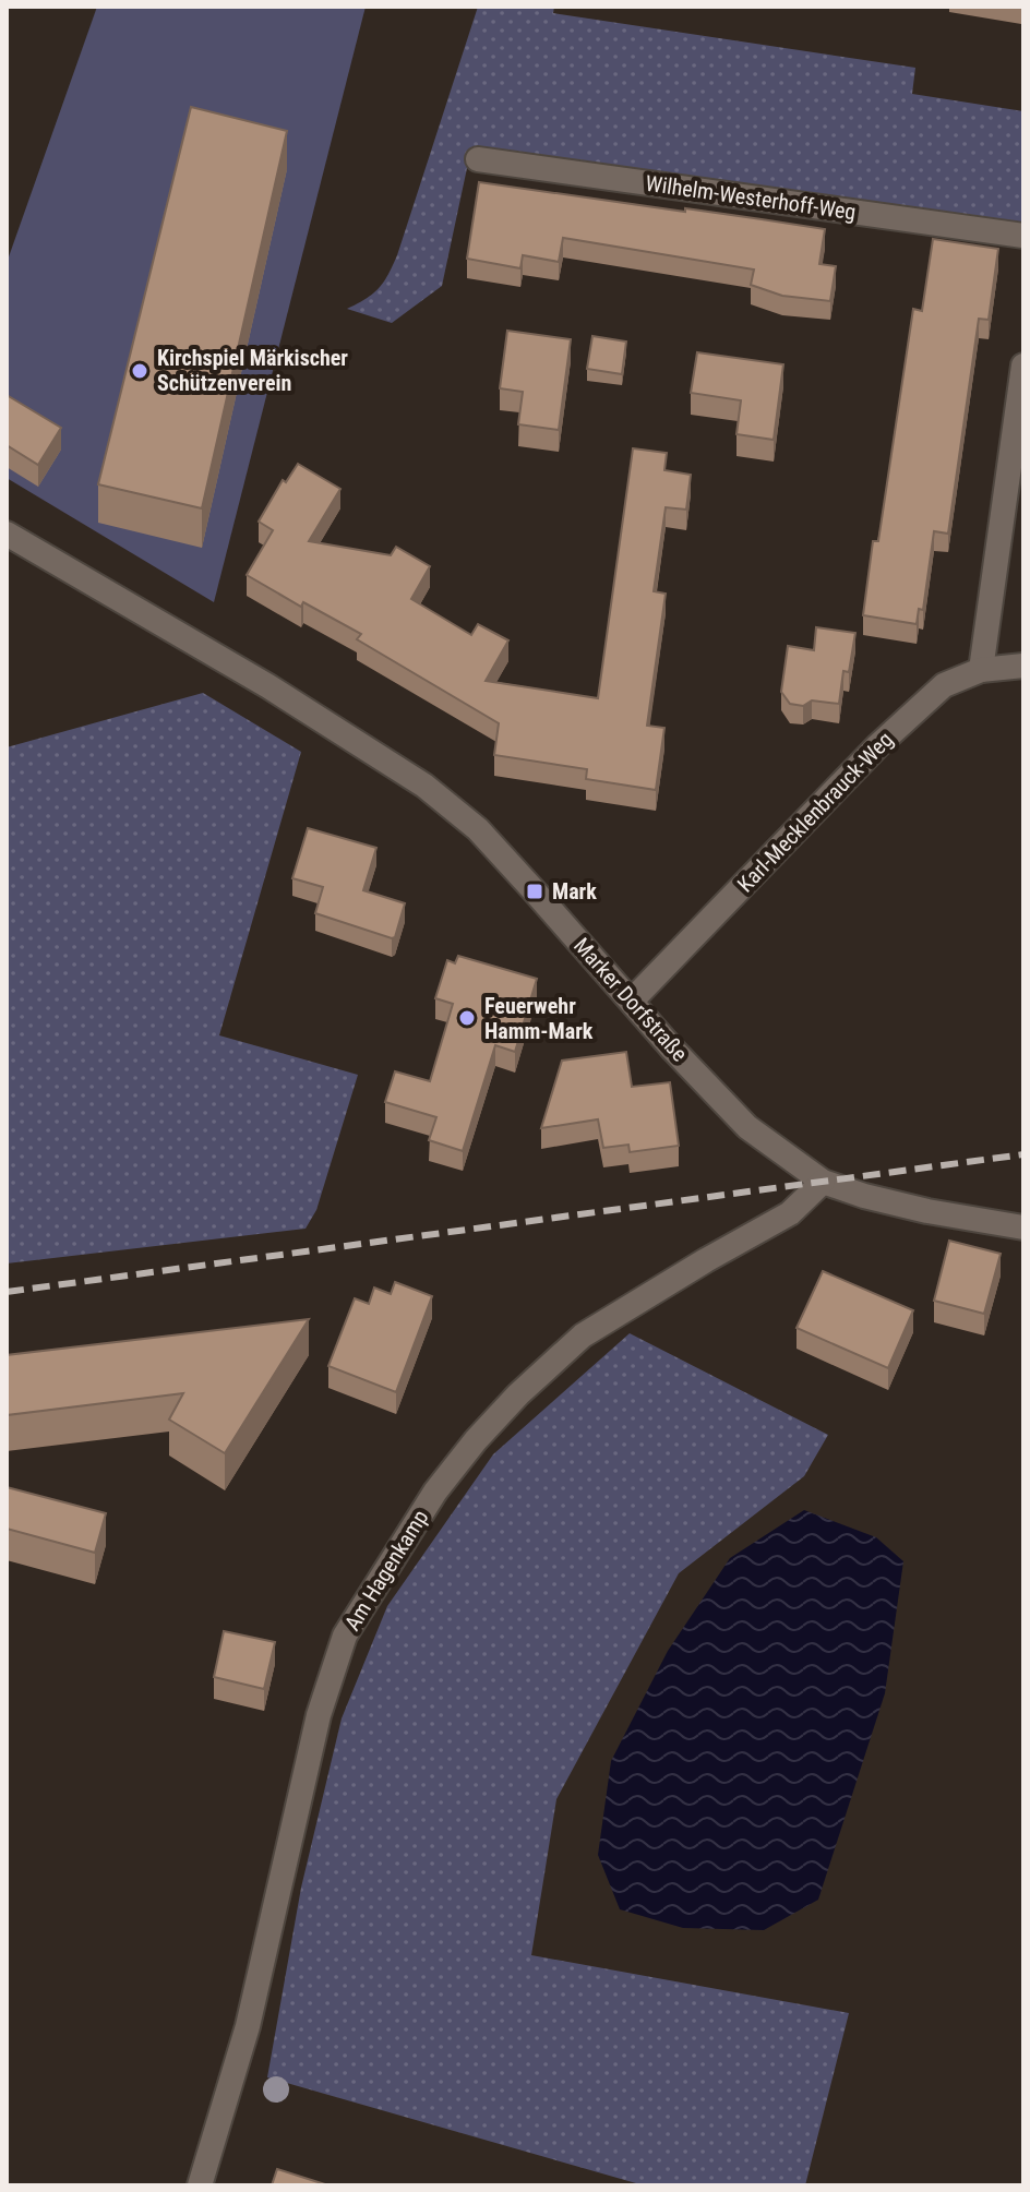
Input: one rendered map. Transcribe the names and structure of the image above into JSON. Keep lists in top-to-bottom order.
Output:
{
  "streets": {
    "street": [
      "Wilhelm-Westerhoff-Weg",
      "Karl-Mecklenbrauck-Weg",
      "Marker Dorfstraße",
      "Am Hagenkamp"
    ]
  },
  "crossings": [
    ["Karl-Mecklenbrauck-Weg", "Marker Dorfstraße"],
    ["Marker Dorfstraße", "Am Hagenkamp"]
  ],
  "places": {
    "other": ["Kirchspiel Märkischer Schützenverein", "Feuerwehr Hamm-Mark"],
    "transit": ["Mark"]
  }
}
